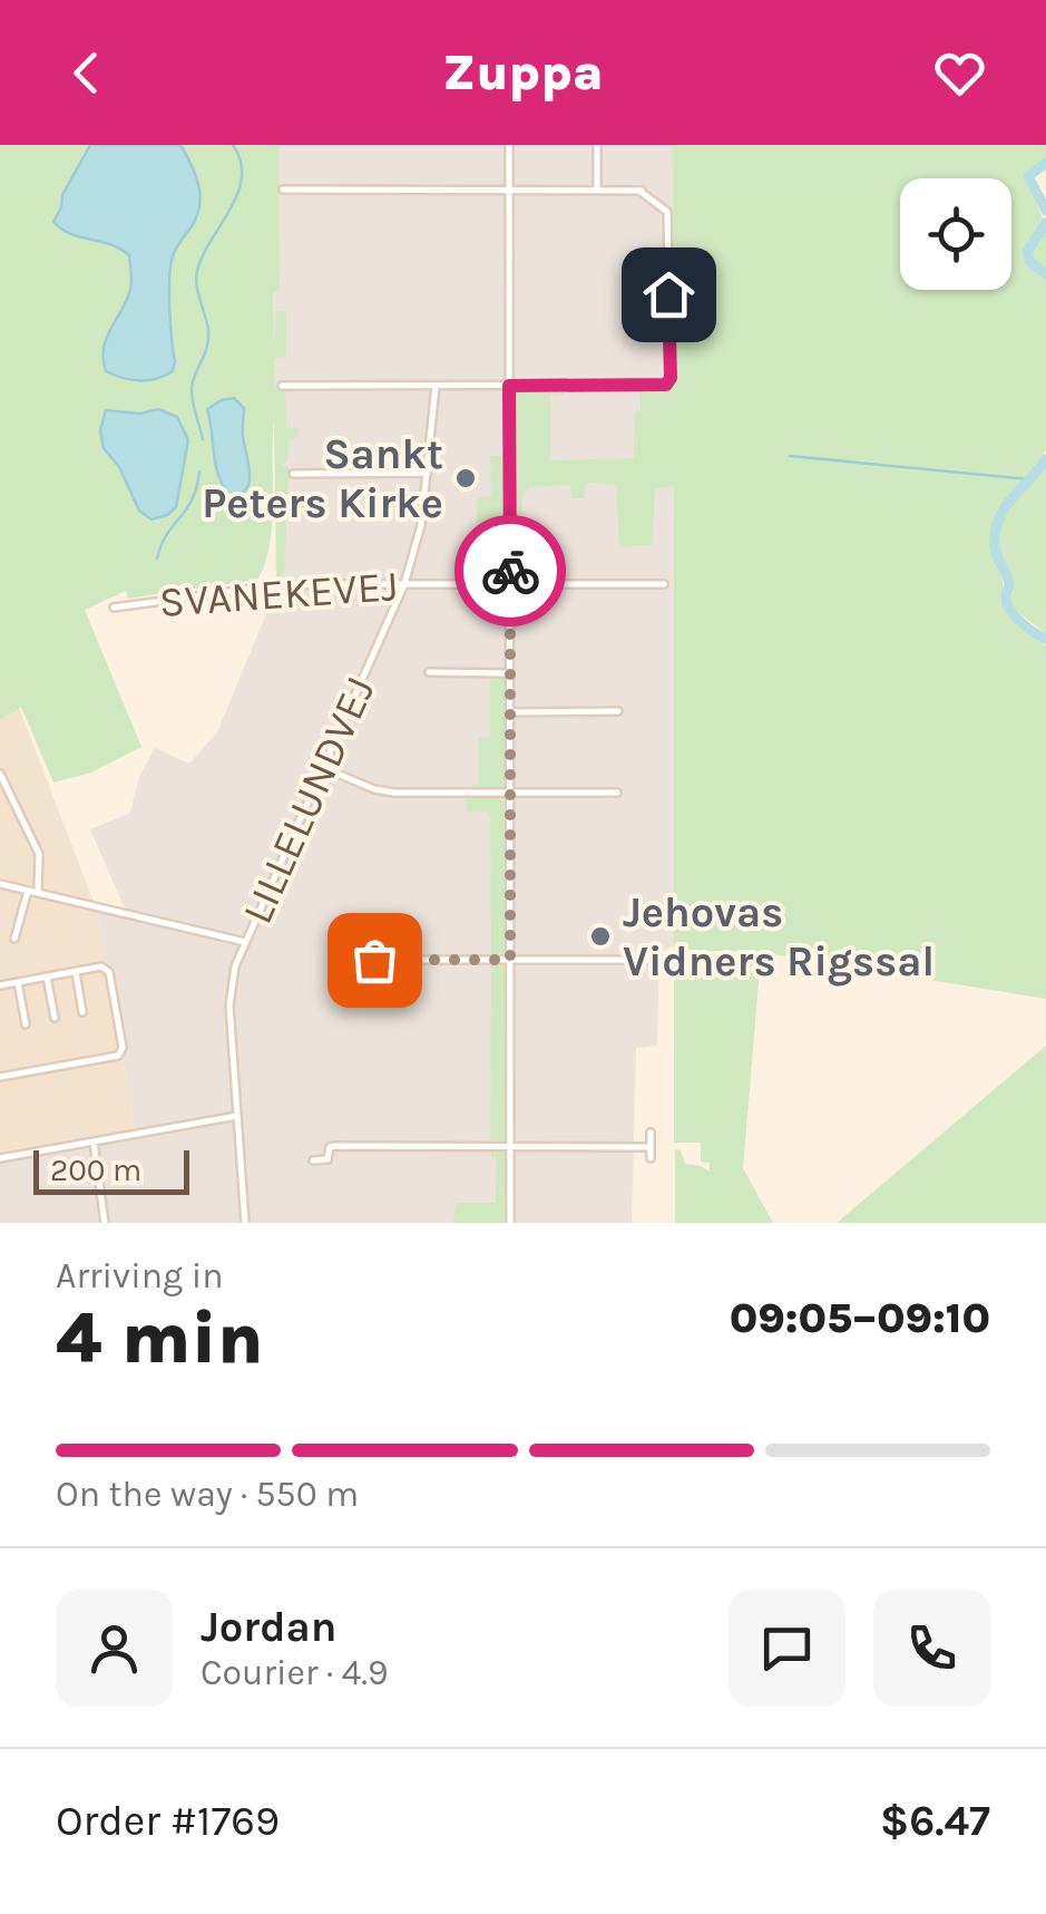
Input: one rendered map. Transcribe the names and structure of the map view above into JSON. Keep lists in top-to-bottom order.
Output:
{
  "streets": {
    "street": ["SVANEKEVEJ", "LILLELUNDVEJ"]
  },
  "crossings": [
    ["SVANEKEVEJ", "LILLELUNDVEJ"]
  ],
  "places": ["Sankt Peters Kirke", "Jehovas Vidners Rigssal"],
  "scale_bar": "200 m",
  "page": {
    "header": "Zuppa",
    "scale": "200 m",
    "heading": ["4 min", "Arriving in", "09:05–09:10"],
    "panel": [
      "Jordan",
      "Courier · 4.9",
      "Order #1769",
      "$6.47"
    ],
    "bar": "On the way · 550 m"
  }
}
